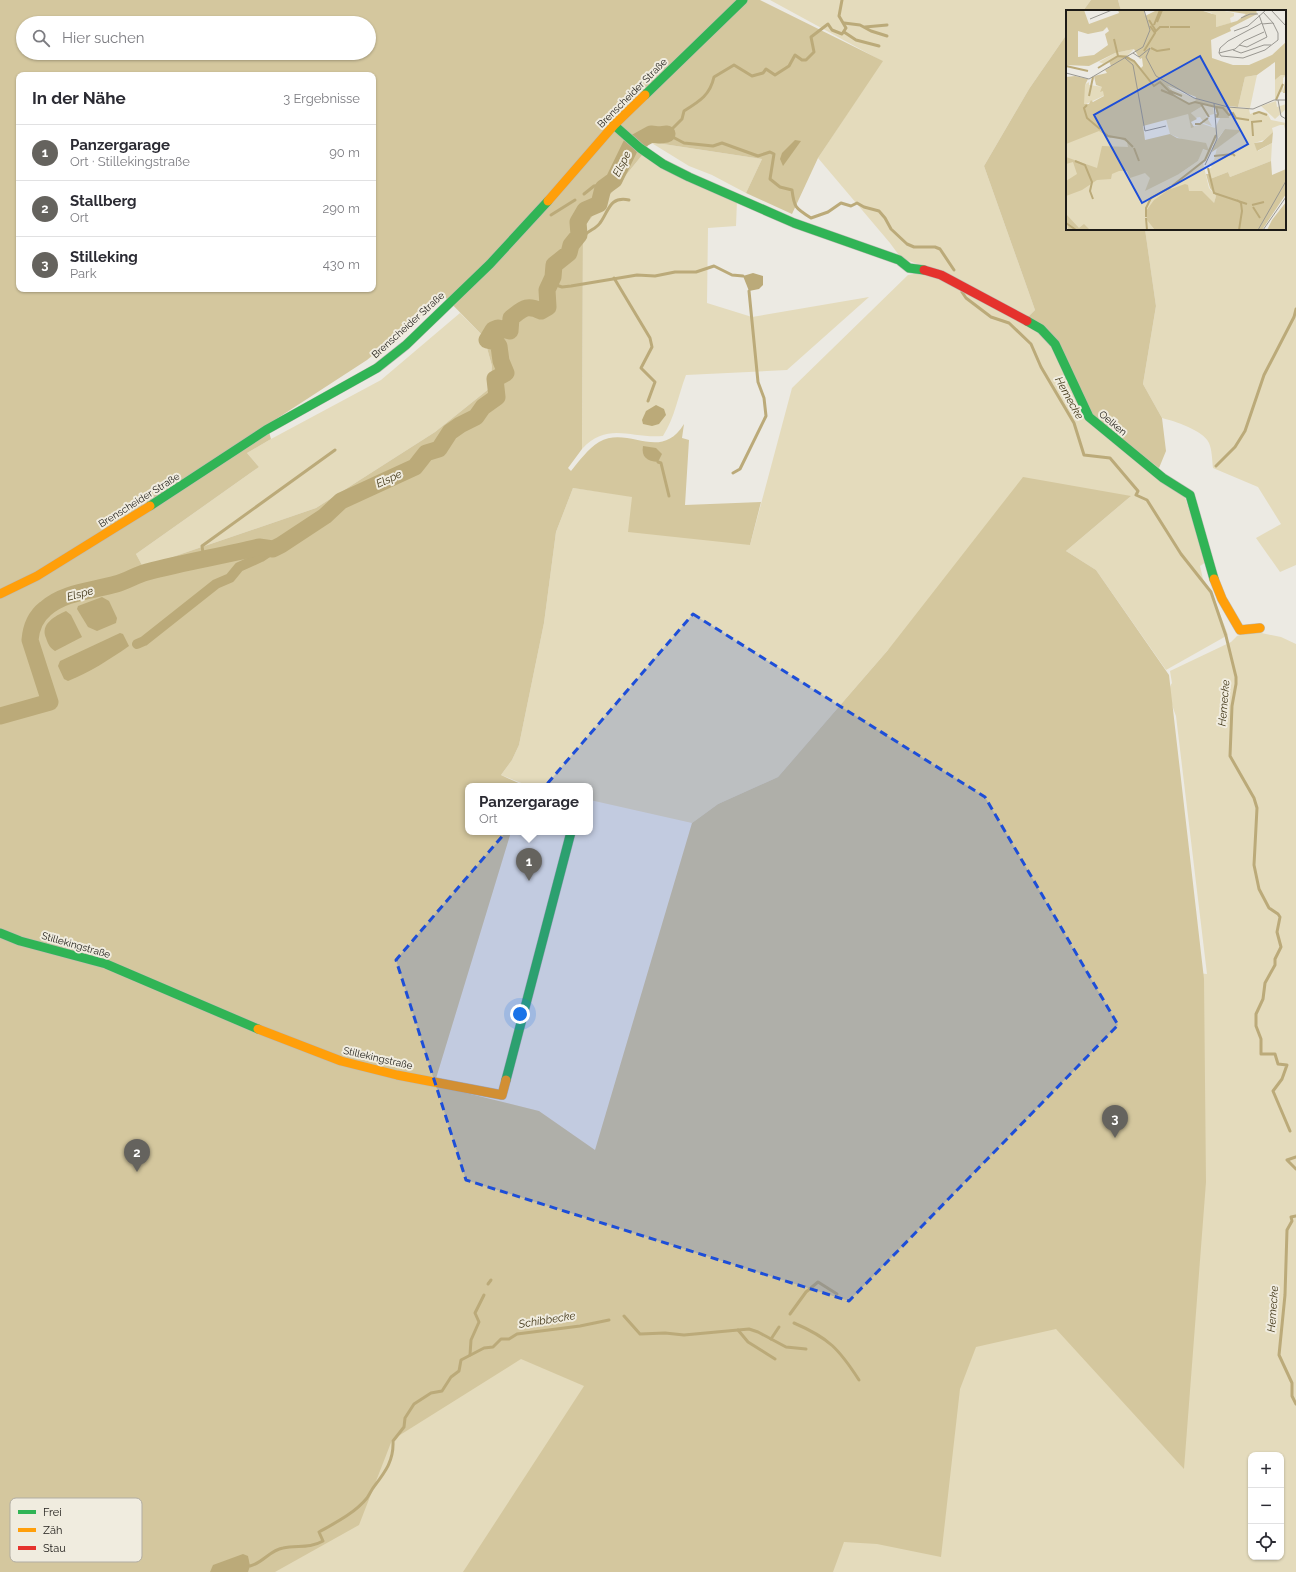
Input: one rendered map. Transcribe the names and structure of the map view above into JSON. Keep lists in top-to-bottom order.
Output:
{
  "streets": {
    "street": ["Brenscheider Straße", "Oelken", "Stillekingstraße"]
  },
  "crossings": [
    ["Brenscheider Straße", "Oelken"]
  ],
  "water": ["Elspe", "Hemecke", "Schibbecke"],
  "legend": ["Frei", "Zäh", "Stau"],
  "page": {
    "search": "Hier suchen",
    "heading": ["In der Nähe", "3 Ergebnisse"],
    "list": [
      {
        "mark": "1",
        "name": "Panzergarage",
        "note": "Ort · Stillekingstraße",
        "value": "90 m"
      },
      {
        "mark": "2",
        "name": "Stallberg",
        "note": "Ort",
        "value": "290 m"
      },
      {
        "mark": "3",
        "name": "Stilleking",
        "note": "Park",
        "value": "430 m"
      }
    ],
    "popup": ["Panzergarage", "Ort"],
    "pins": ["1", "3", "2"],
    "map_buttons": ["+", "−"]
  }
}
